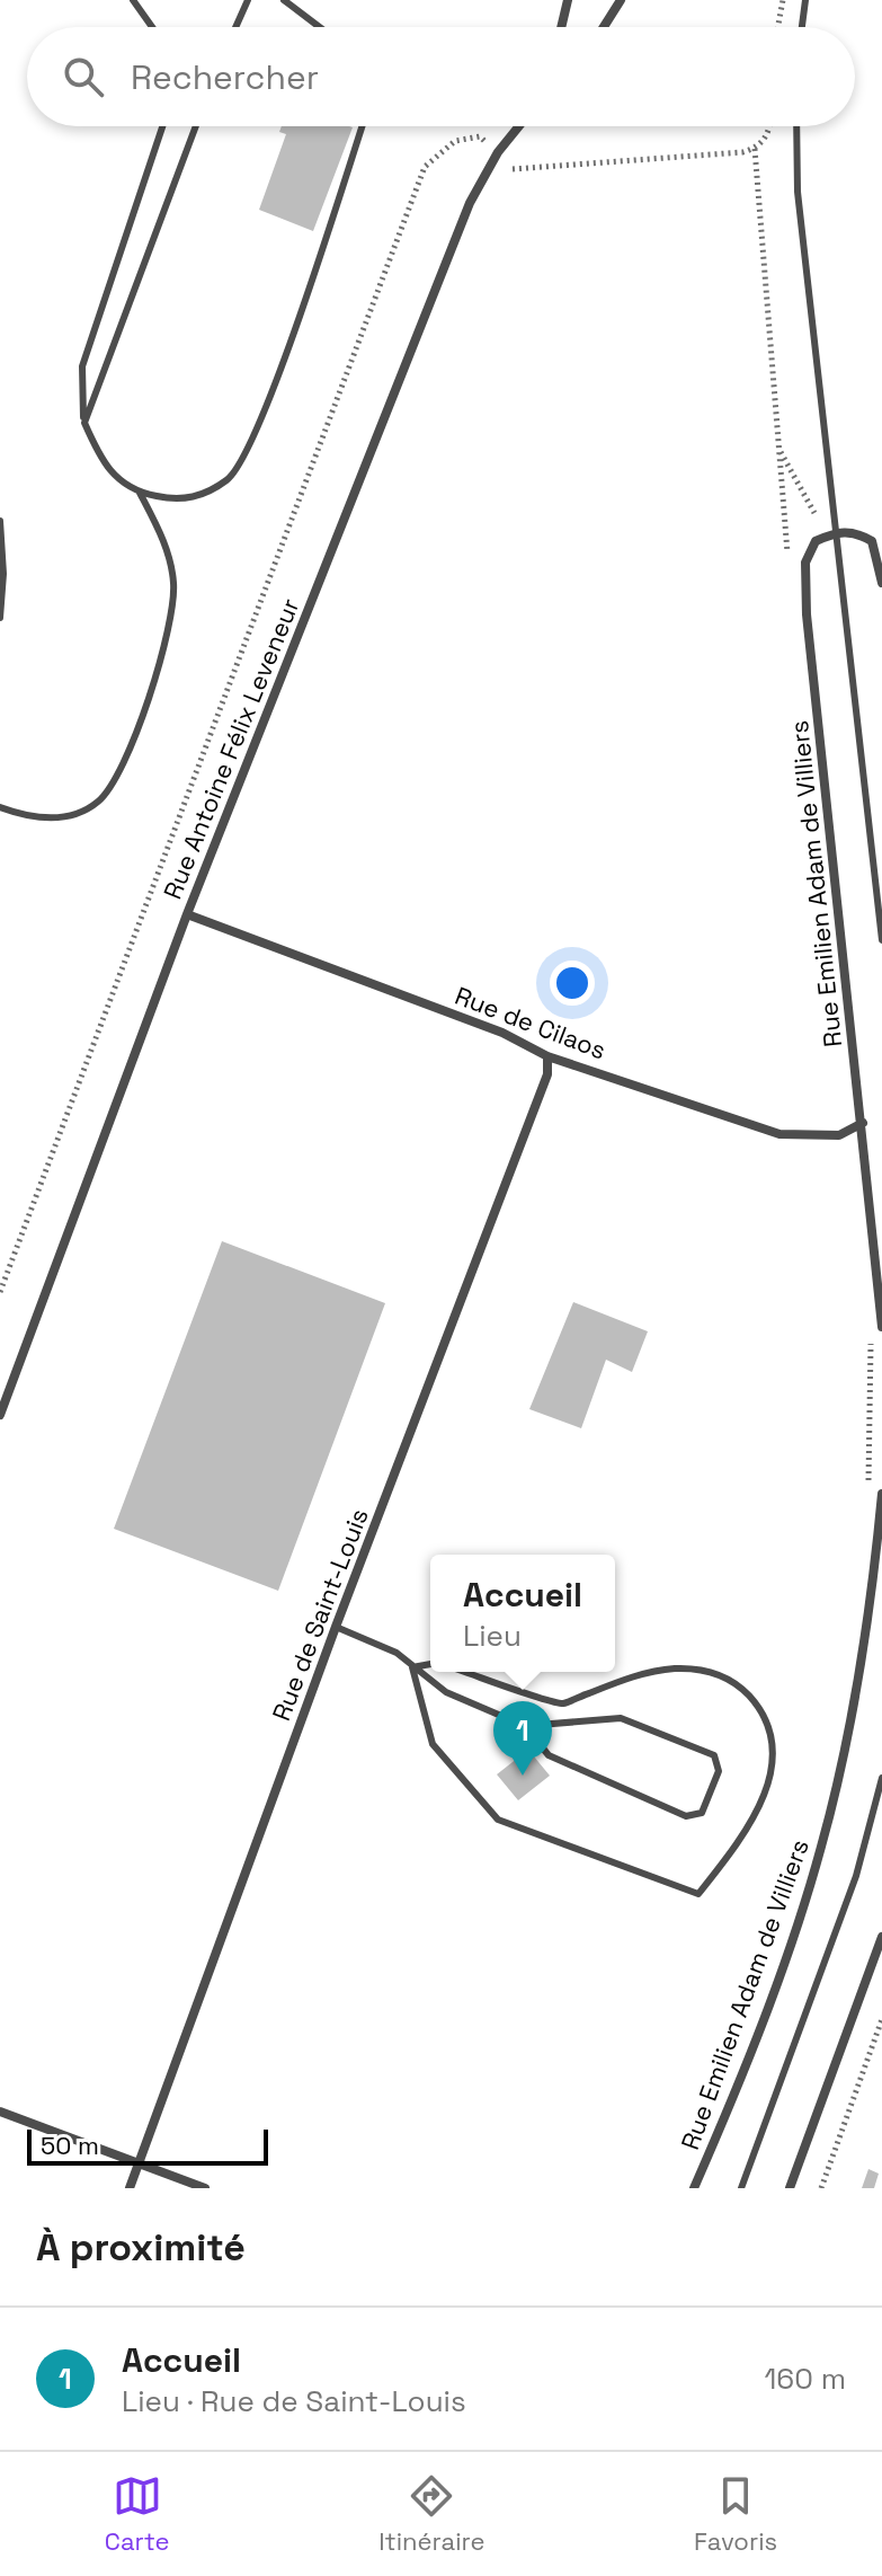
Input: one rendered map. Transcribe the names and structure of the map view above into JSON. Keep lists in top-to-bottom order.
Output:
{
  "streets": {
    "street": [
      "Rue Antoine Félix Leveneur",
      "Rue Emilien Adam de Villiers",
      "Rue de Cilaos",
      "Rue de Saint-Louis"
    ]
  },
  "crossings": [
    ["Rue Antoine Félix Leveneur", "Rue de Cilaos"],
    ["Rue Emilien Adam de Villiers", "Rue de Cilaos"],
    ["Rue de Cilaos", "Rue de Saint-Louis"]
  ],
  "scale_bar": "50 m",
  "page": {
    "search": "Rechercher",
    "popup": ["Accueil", "Lieu"],
    "pins": "1",
    "scale": "50 m",
    "heading": "À proximité",
    "list": [
      {
        "mark": "1",
        "name": "Accueil",
        "note": "Lieu · Rue de Saint-Louis",
        "value": "160 m"
      }
    ],
    "nav": ["Carte", "Itinéraire", "Favoris"]
  }
}
